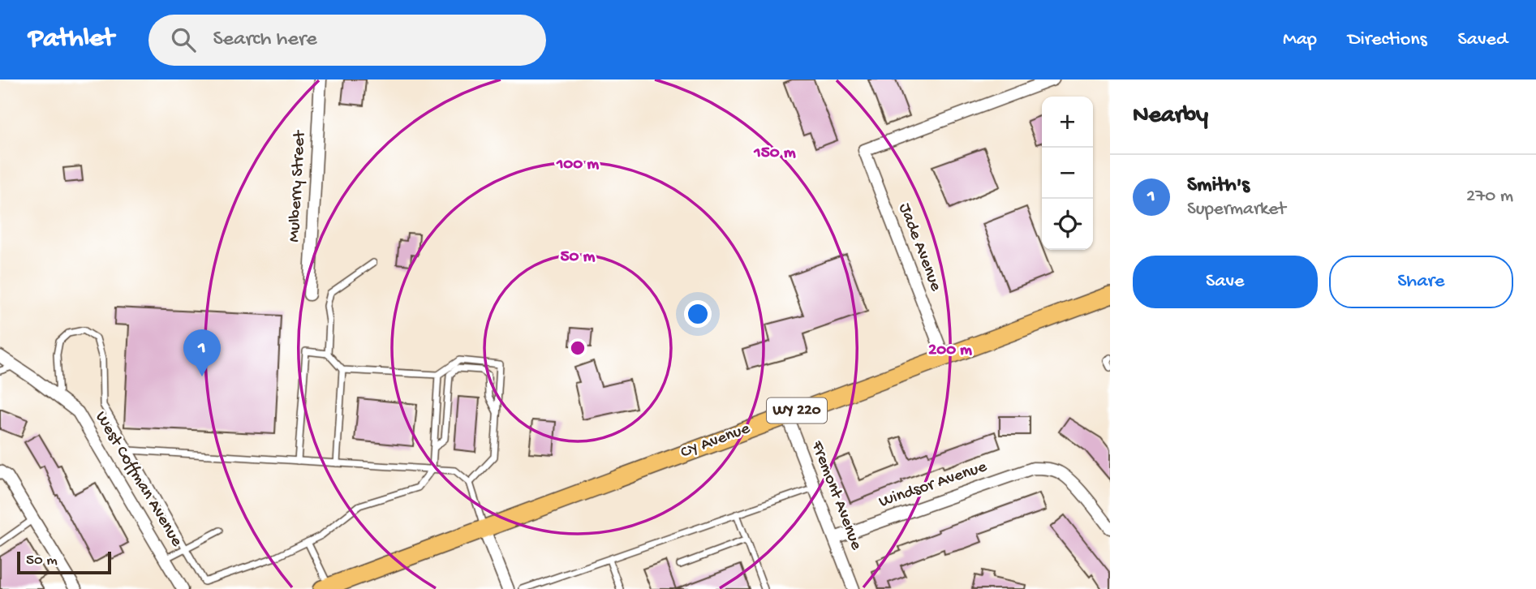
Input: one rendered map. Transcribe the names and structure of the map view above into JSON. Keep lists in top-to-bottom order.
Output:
{
  "streets": {
    "main road": ["WY 220", "CY Avenue"],
    "street": [
      "Mulberry Street",
      "Jade Avenue",
      "West Coffman Avenue",
      "Windsor Avenue",
      "Fremont Avenue"
    ]
  },
  "crossings": [
    ["Jade Avenue", "CY Avenue"],
    ["CY Avenue", "Fremont Avenue"],
    ["Windsor Avenue", "Fremont Avenue"]
  ],
  "scale_bar": "50 m",
  "page": {
    "header": "Pathlet",
    "search": "Search here",
    "nav": ["Map", "Directions", "Saved"],
    "heading": "Nearby",
    "map_buttons": ["+", "−"],
    "list": [
      {
        "mark": "1",
        "name": "Smith's",
        "note": "Supermarket",
        "value": "270 m"
      }
    ],
    "buttons": ["Save", "Share"],
    "pins": "1",
    "scale": "50 m"
  },
  "rings": [
    "150 m",
    "100 m",
    "50 m",
    "200 m"
  ]
}
